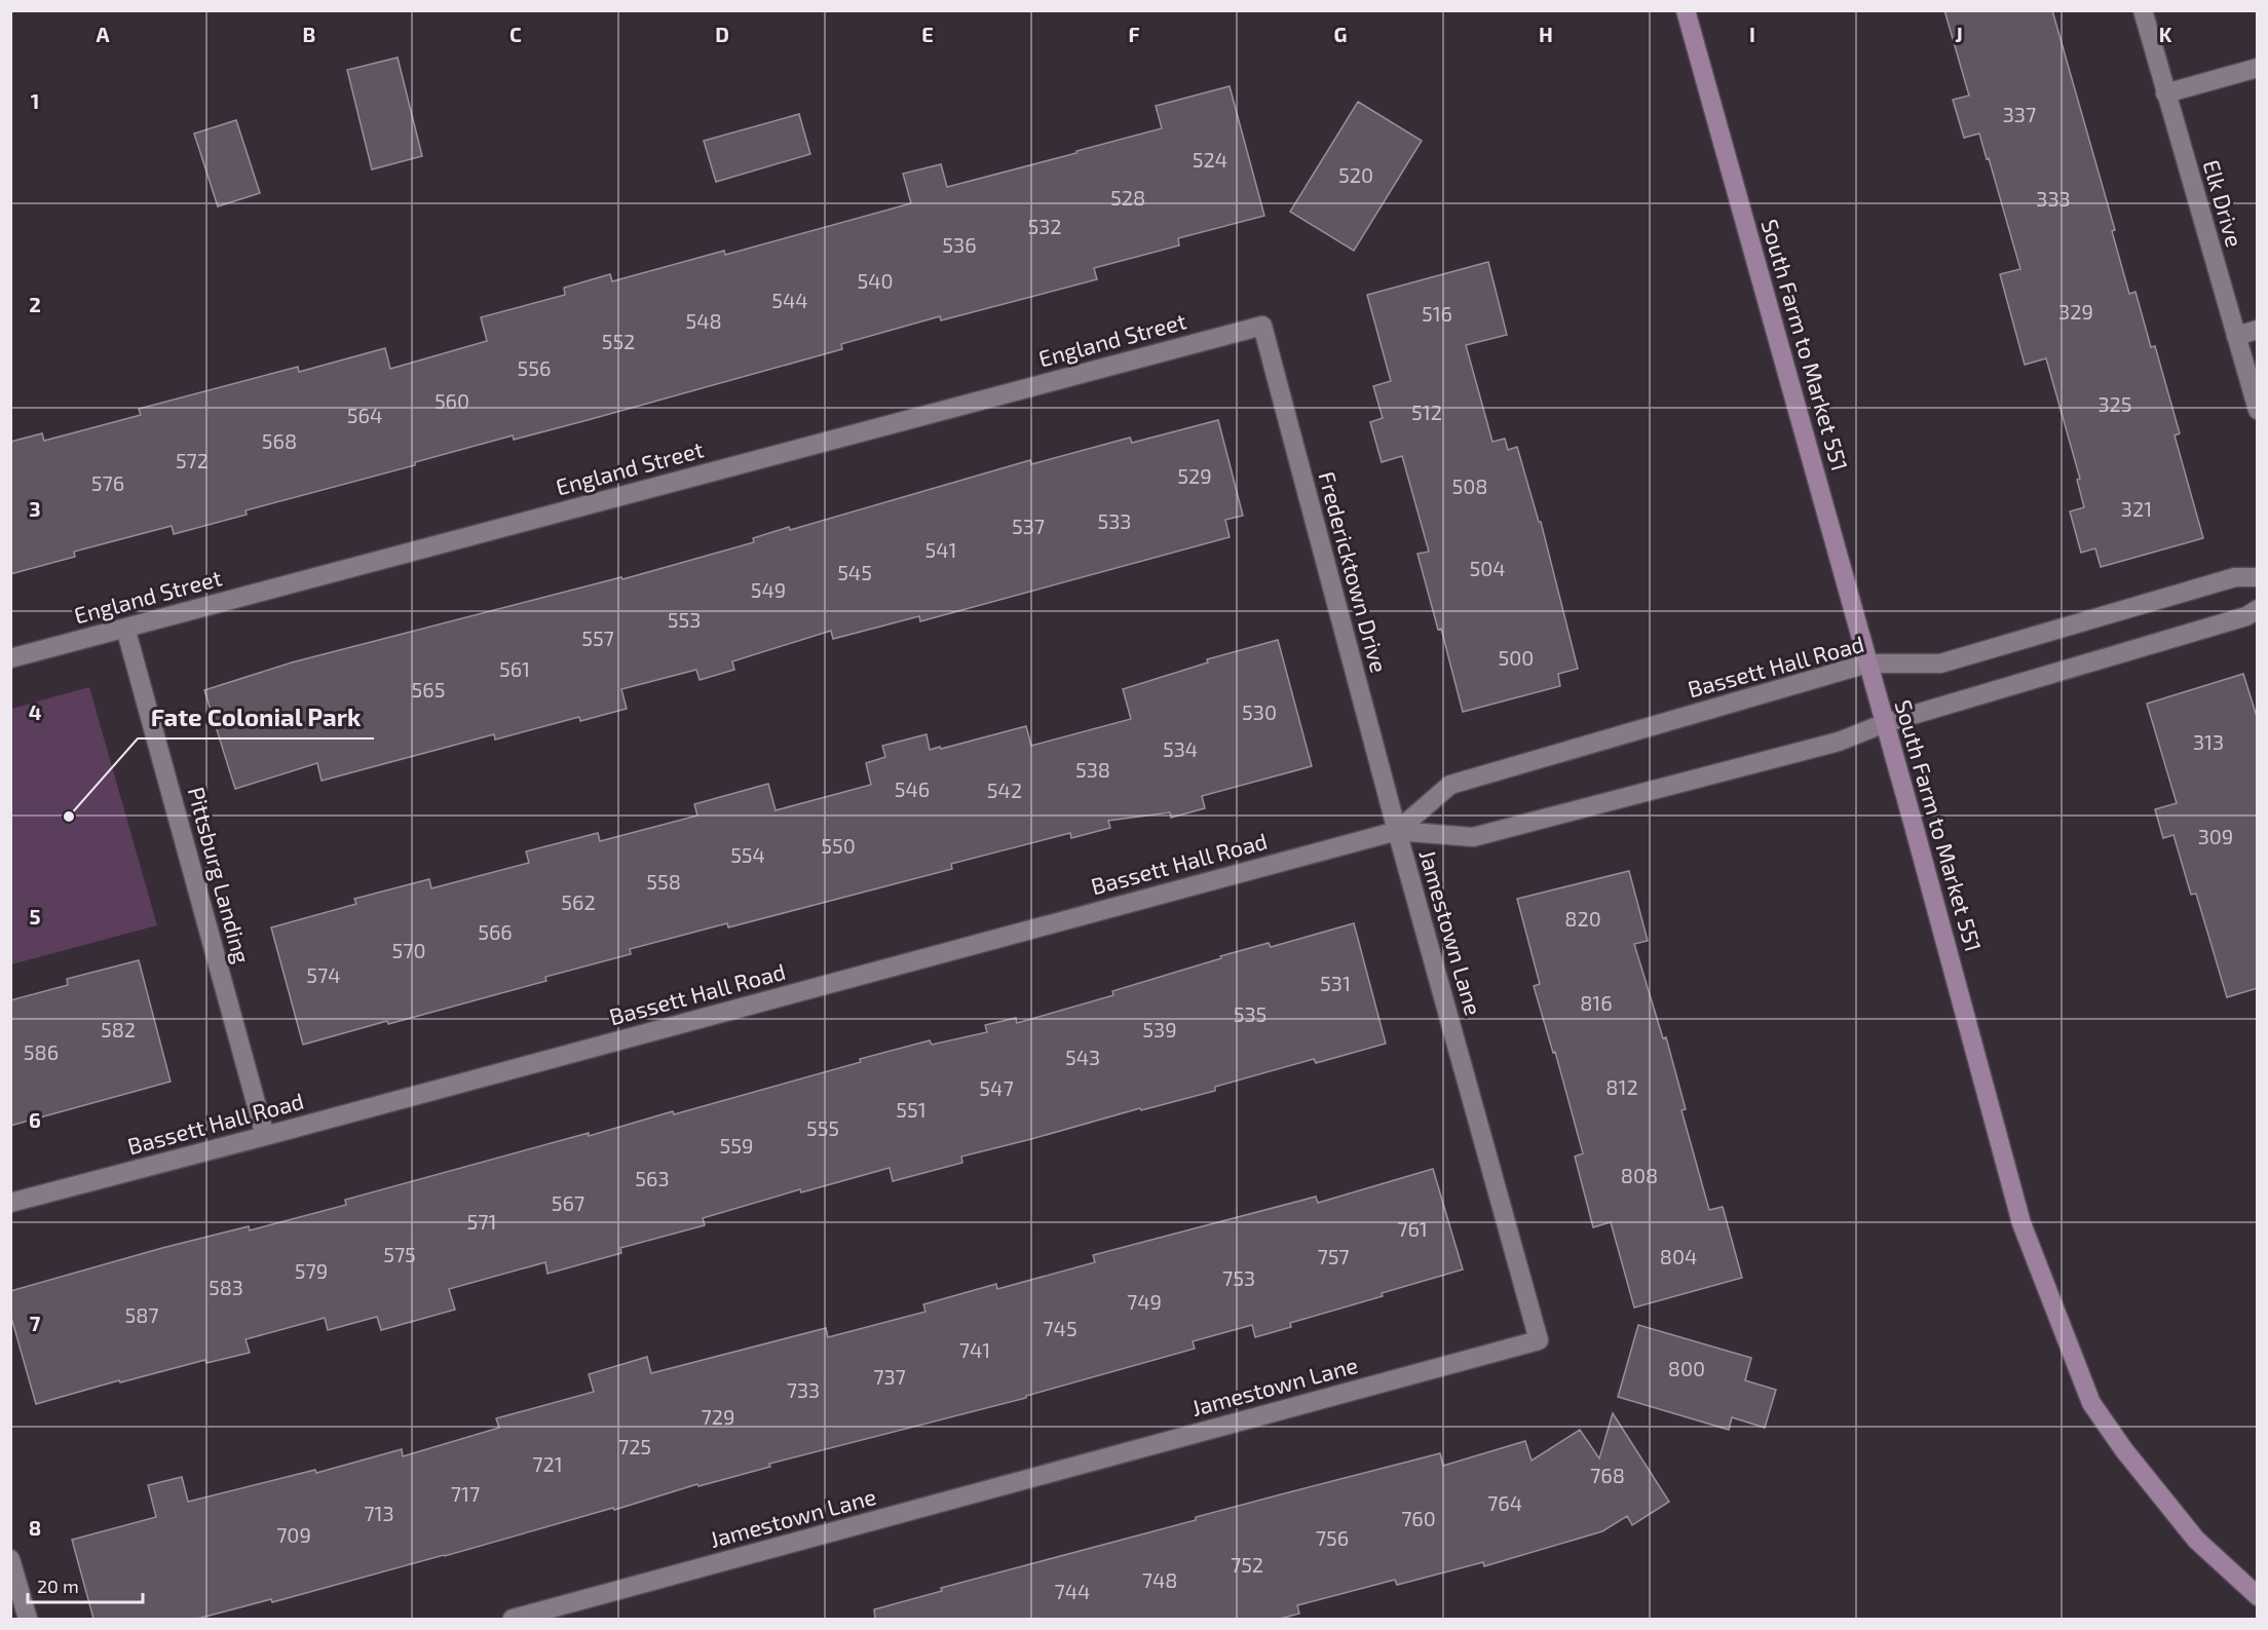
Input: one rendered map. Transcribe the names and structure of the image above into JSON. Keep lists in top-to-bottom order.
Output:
{
  "streets": {
    "main road": ["South Farm to Market 551"],
    "street": [
      "Elk Drive",
      "England Street",
      "Fredericktown Drive",
      "Bassett Hall Road",
      "Pittsburg Landing",
      "Jamestown Lane"
    ]
  },
  "crossings": [
    ["England Street", "Fredericktown Drive"],
    ["England Street", "Pittsburg Landing"],
    ["South Farm to Market 551", "Bassett Hall Road"],
    ["Fredericktown Drive", "Bassett Hall Road"],
    ["Fredericktown Drive", "Jamestown Lane"],
    ["Bassett Hall Road", "Pittsburg Landing"],
    ["Bassett Hall Road", "Jamestown Lane"]
  ],
  "places": ["Fate Colonial Park"],
  "house_numbers": [
    "337",
    "524",
    "520",
    "528",
    "333",
    "532",
    "536",
    "540",
    "544",
    "329",
    "516",
    "548",
    "552",
    "556",
    "560",
    "325",
    "512",
    "564",
    "568",
    "572",
    "529",
    "576",
    "508",
    "321",
    "533",
    "537",
    "541",
    "504",
    "545",
    "549",
    "553",
    "557",
    "500",
    "561",
    "565",
    "530",
    "313",
    "534",
    "538",
    "546",
    "542",
    "309",
    "550",
    "554",
    "558",
    "562",
    "820",
    "566",
    "570",
    "574",
    "531",
    "816",
    "535",
    "582",
    "539",
    "586",
    "543",
    "812",
    "547",
    "551",
    "555",
    "559",
    "808",
    "563",
    "567",
    "571",
    "761",
    "575",
    "757",
    "804",
    "579",
    "753",
    "583",
    "749",
    "587",
    "745",
    "741",
    "800",
    "737",
    "733",
    "729",
    "725",
    "721",
    "768",
    "717",
    "764",
    "713",
    "760",
    "709",
    "756",
    "752",
    "748",
    "744"
  ],
  "scale_bar": "20 m",
  "grid": {
    "columns": [
      "A",
      "B",
      "C",
      "D",
      "E",
      "F",
      "G",
      "H",
      "I",
      "J",
      "K"
    ],
    "rows": [
      "1",
      "2",
      "3",
      "4",
      "5",
      "6",
      "7",
      "8"
    ]
  }
}
